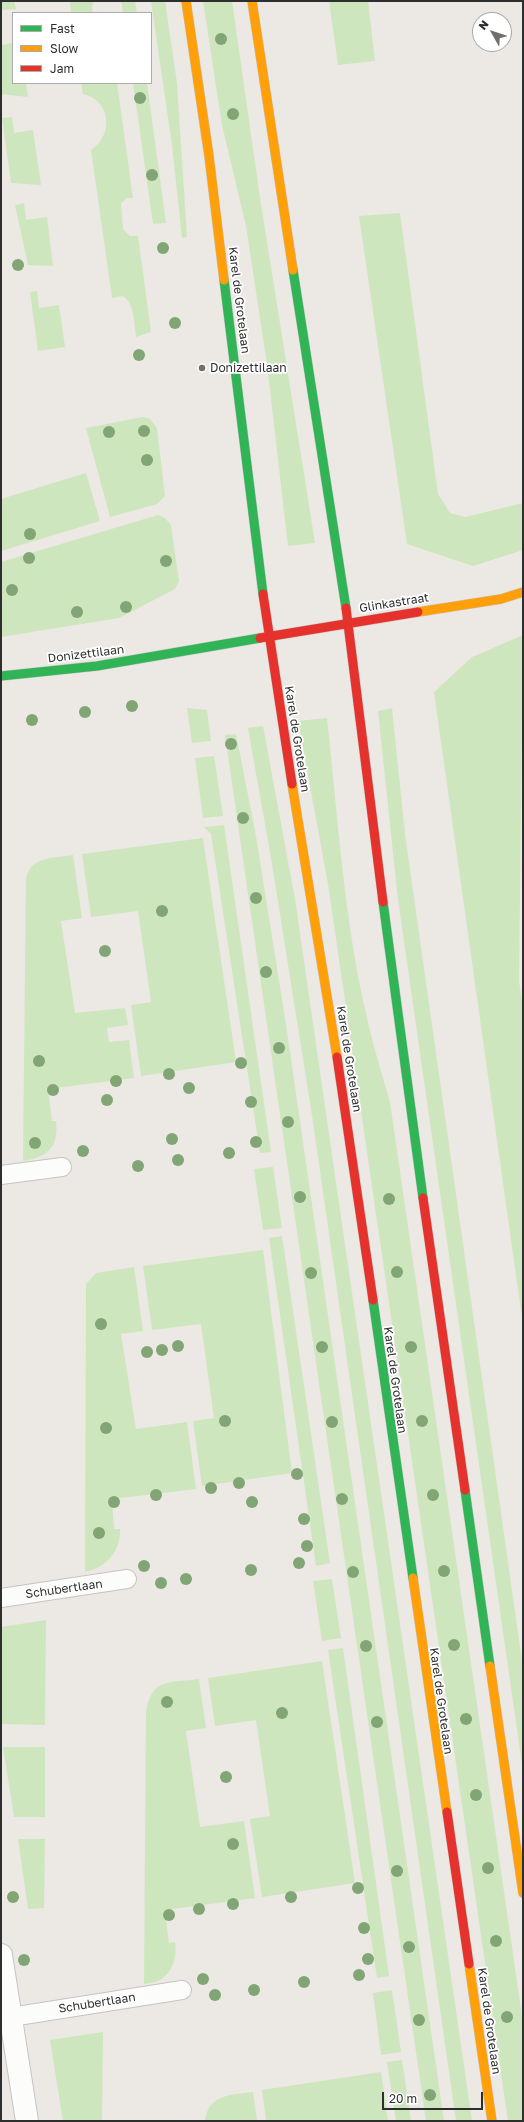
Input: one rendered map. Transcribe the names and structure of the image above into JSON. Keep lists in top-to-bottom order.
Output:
{
  "streets": {
    "main road": ["Karel de Grotelaan", "Glinkastraat", "Donizettilaan"],
    "lane": ["Schubertlaan"]
  },
  "crossings": [
    ["Karel de Grotelaan", "Glinkastraat"],
    ["Karel de Grotelaan", "Donizettilaan"],
    ["Glinkastraat", "Donizettilaan"]
  ],
  "places": ["Donizettilaan"],
  "legend": ["Fast", "Slow", "Jam"],
  "scale_bar": "20 m",
  "north": "top left"
}
